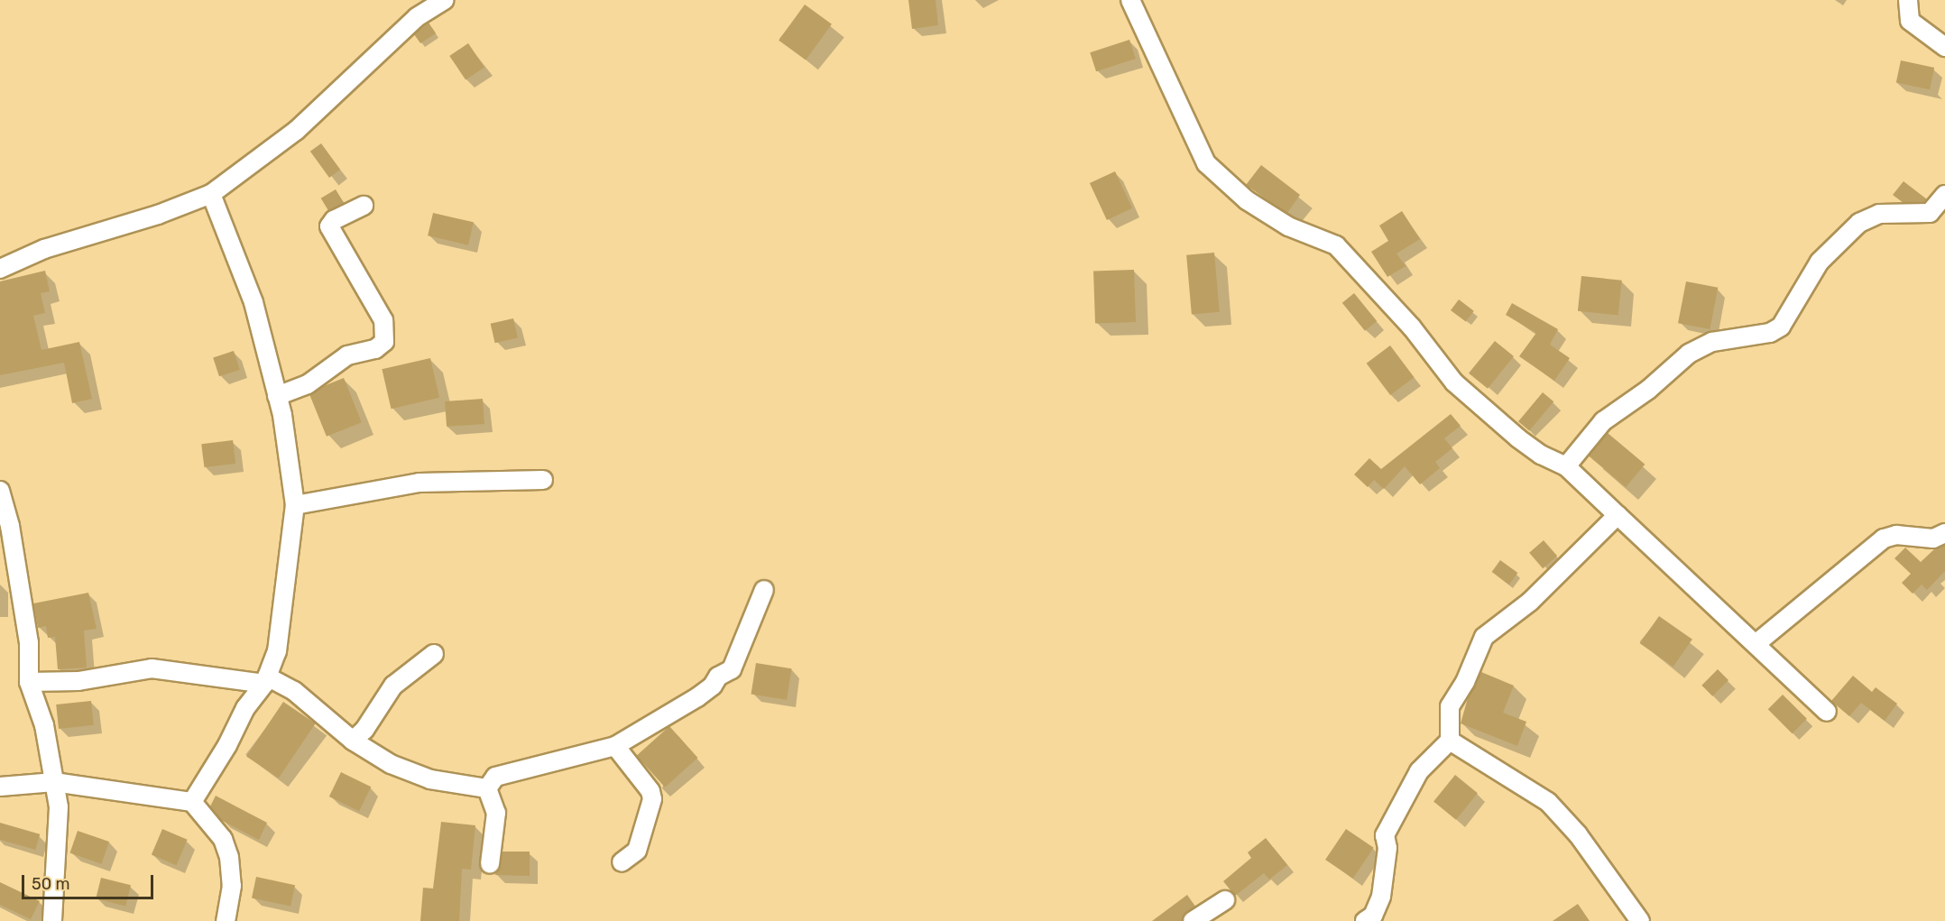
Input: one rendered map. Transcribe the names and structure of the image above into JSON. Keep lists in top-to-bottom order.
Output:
{
  "scale_bar": "50 m"
}
